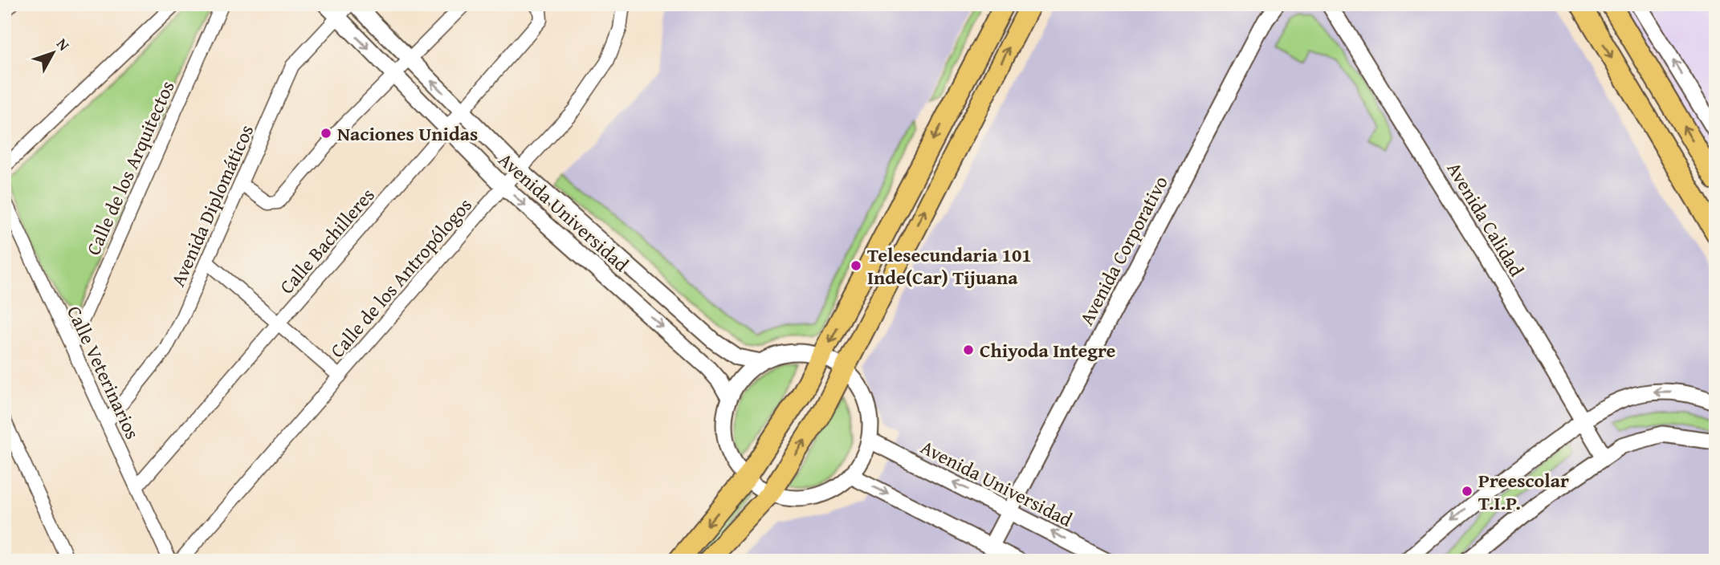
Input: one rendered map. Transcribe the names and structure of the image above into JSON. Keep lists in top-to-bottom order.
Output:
{
  "streets": {
    "street": [
      "Calle de los Arquitectos",
      "Avenida Diplomáticos",
      "Avenida Universidad",
      "Avenida Calidad",
      "Calle Bachilleres",
      "Avenida Corporativo",
      "Calle de los Antropólogos",
      "Calle Veterinarios"
    ]
  },
  "crossings": [
    ["Calle de los Arquitectos", "Calle Veterinarios"],
    ["Avenida Diplomáticos", "Avenida Universidad"],
    ["Avenida Diplomáticos", "Calle Veterinarios"],
    ["Avenida Universidad", "Calle Bachilleres"],
    ["Avenida Universidad", "Avenida Corporativo"],
    ["Avenida Universidad", "Calle de los Antropólogos"],
    ["Calle Bachilleres", "Calle Veterinarios"]
  ],
  "places": [
    "Naciones Unidas",
    "Telesecundaria 101 Inde(Car) Tijuana",
    "Chiyoda Integre",
    "Preescolar T.I.P."
  ],
  "north": "top right"
}
